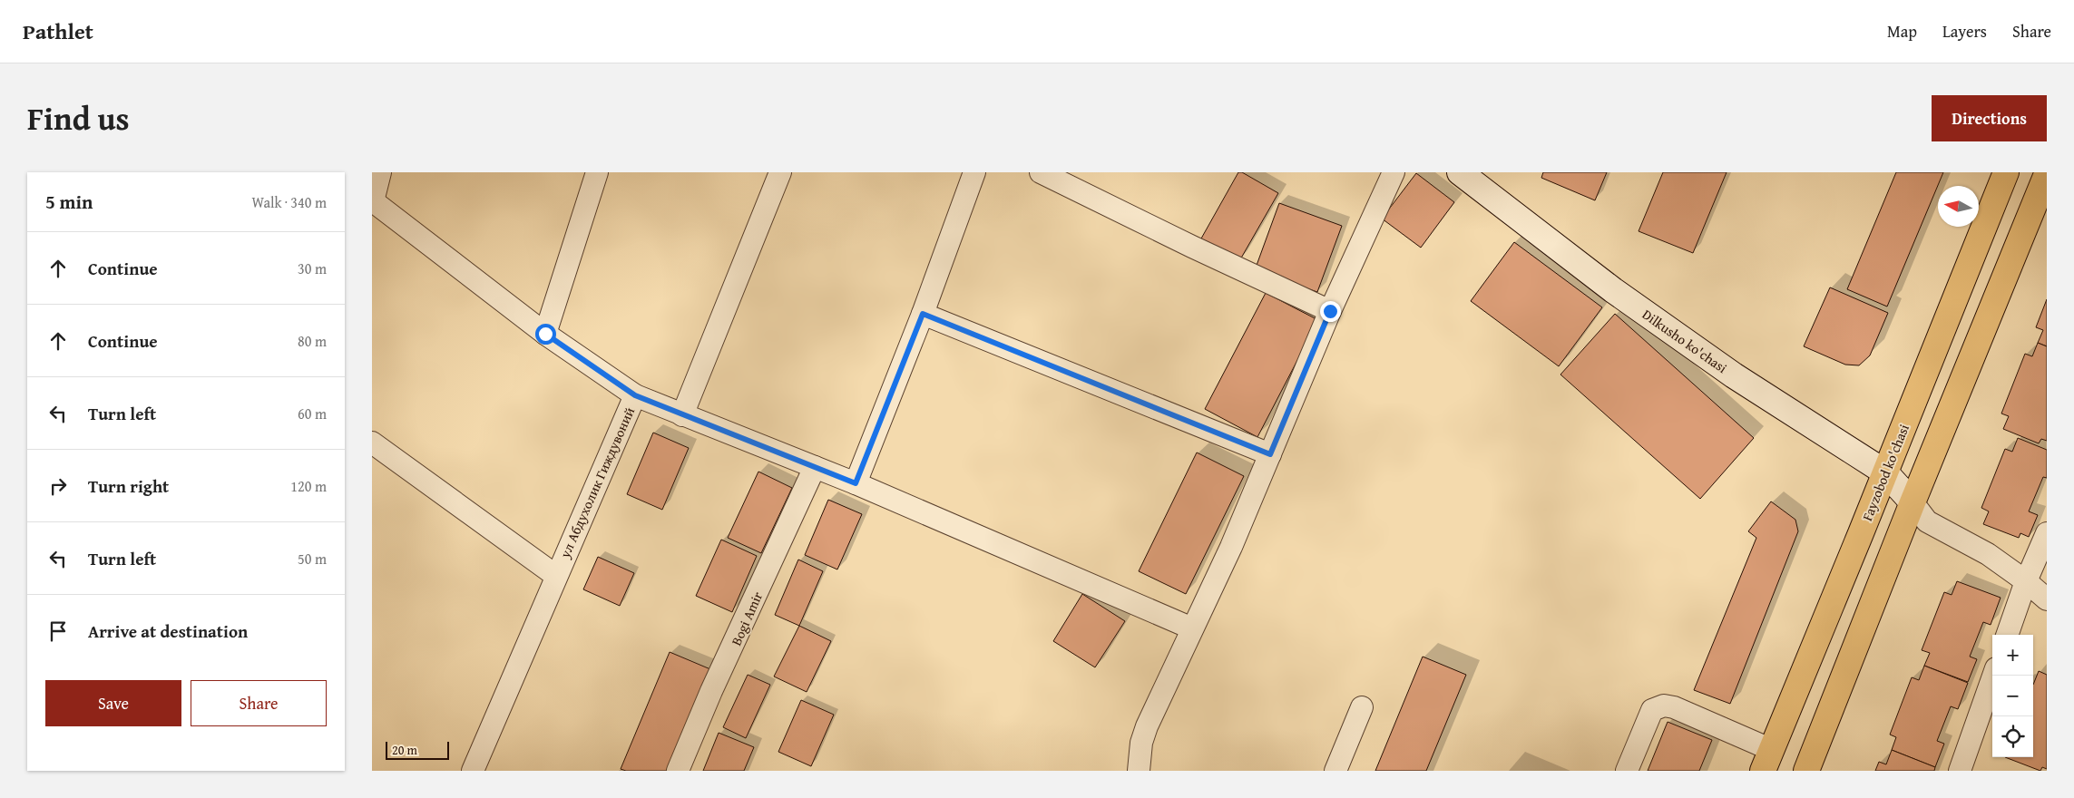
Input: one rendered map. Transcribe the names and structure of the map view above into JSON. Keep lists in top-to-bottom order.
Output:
{
  "streets": {
    "main road": ["Fayzobod ko'chasi"],
    "street": ["Dilkusho ko'chasi", "ул Абдухолик Гиждувоний"]
  },
  "crossings": [
    ["Dilkusho ko'chasi", "Fayzobod ko'chasi"]
  ],
  "scale_bar": "20 m",
  "north": "left",
  "page": {
    "header": "Pathlet",
    "nav": ["Map", "Layers", "Share"],
    "title": "Find us",
    "buttons": [
      "Directions",
      ["Save", "Share"]
    ],
    "heading": ["5 min", "Walk · 340 m"],
    "list": [
      ["Continue", "30 m"],
      ["Continue", "80 m"],
      ["Turn left", "60 m"],
      ["Turn right", "120 m"],
      ["Turn left", "50 m"],
      "Arrive at destination"
    ],
    "map_buttons": ["+", "−"],
    "scale": "20 m"
  }
}
